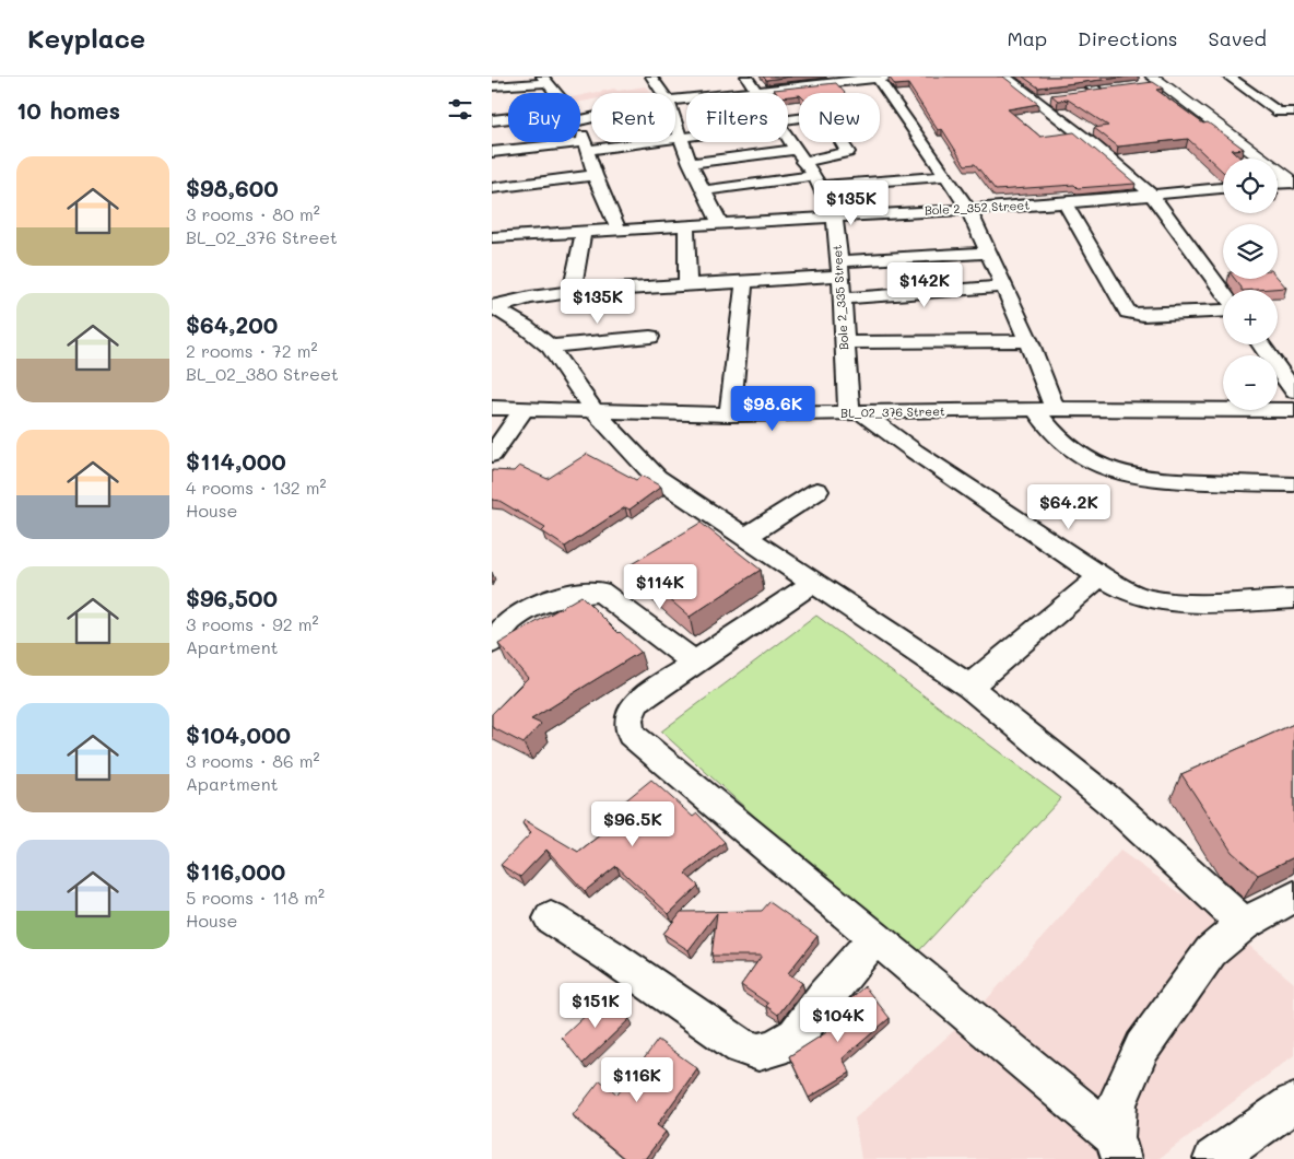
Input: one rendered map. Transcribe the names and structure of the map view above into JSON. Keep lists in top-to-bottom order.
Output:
{
  "streets": {
    "street": ["Bole 2_352 Street", "Bole 2_335 Street", "BL_02_376 Street"]
  },
  "crossings": [
    ["Bole 2_352 Street", "Bole 2_335 Street"],
    ["Bole 2_335 Street", "BL_02_376 Street"]
  ],
  "page": {
    "header": "Keyplace",
    "nav": ["Map", "Directions", "Saved"],
    "heading": "10 homes",
    "chip": [
      "Buy",
      "Rent",
      "Filters",
      "New"
    ],
    "list": [
      {
        "name": "$98,600",
        "note": "3 rooms · 80 m² · BL_02_376 Street"
      },
      {
        "name": "$64,200",
        "note": "2 rooms · 72 m² · BL_02_380 Street"
      },
      {
        "name": "$114,000",
        "note": "4 rooms · 132 m² · House"
      },
      {
        "name": "$96,500",
        "note": "3 rooms · 92 m² · Apartment"
      },
      {
        "name": "$104,000",
        "note": "3 rooms · 86 m² · Apartment"
      },
      {
        "name": "$116,000",
        "note": "5 rooms · 118 m² · House"
      }
    ],
    "map_buttons": ["+", "−"],
    "price": [
      "$135K",
      "$142K",
      "$135K",
      "$98.6K",
      "$64.2K",
      "$114K",
      "$96.5K",
      "$151K",
      "$104K",
      "$116K"
    ]
  }
}
